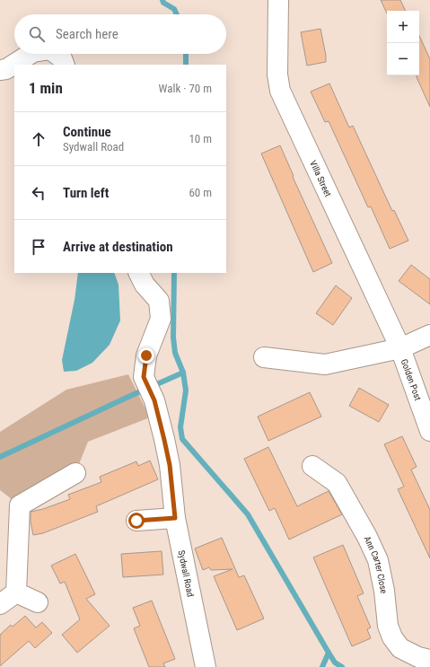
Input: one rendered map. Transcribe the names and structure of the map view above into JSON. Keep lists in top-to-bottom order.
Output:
{
  "streets": {
    "street": [
      "Villa Street",
      "Golden Post",
      "Ann Carter Close",
      "Sydwall Road"
    ]
  },
  "crossings": [
    ["Villa Street", "Golden Post"]
  ],
  "page": {
    "map_buttons": ["+", "−"],
    "search": "Search here",
    "heading": ["1 min", "Walk · 70 m"],
    "list": [
      ["Continue", "Sydwall Road", "10 m"],
      ["Turn left", "60 m"],
      "Arrive at destination"
    ]
  }
}
